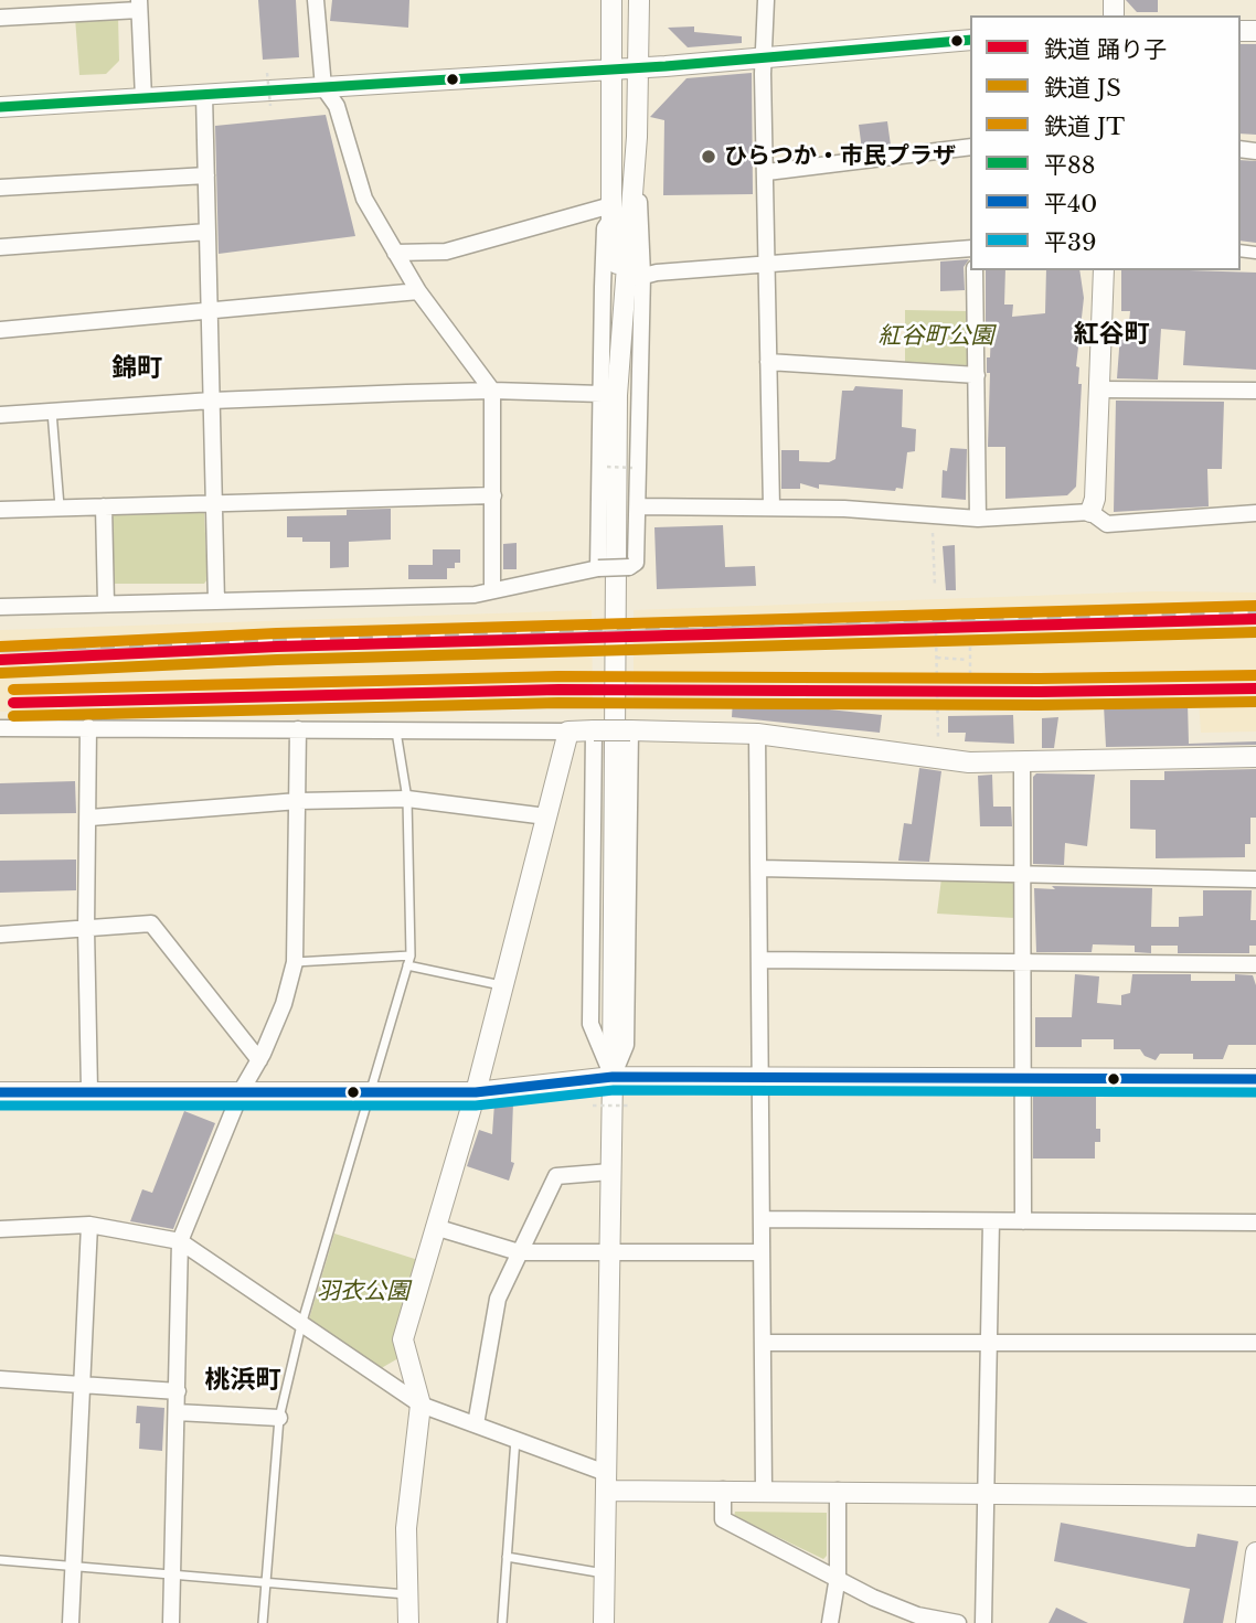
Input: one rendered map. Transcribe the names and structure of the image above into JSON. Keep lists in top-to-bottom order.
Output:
{
  "districts": ["紅谷町", "錦町", "桃浜町"],
  "parks": ["紅谷町公園", "羽衣公園"],
  "places": ["ひらつか・市民プラザ"],
  "lines": [
    "transit line 平88",
    "rail line JT",
    "rail line 踊り子",
    "rail line JS",
    "transit line 平40",
    "transit line 平39"
  ],
  "legend": [
    "鉄道 踊り子",
    "鉄道 JS",
    "鉄道 JT",
    "平88",
    "平40",
    "平39"
  ]
}
